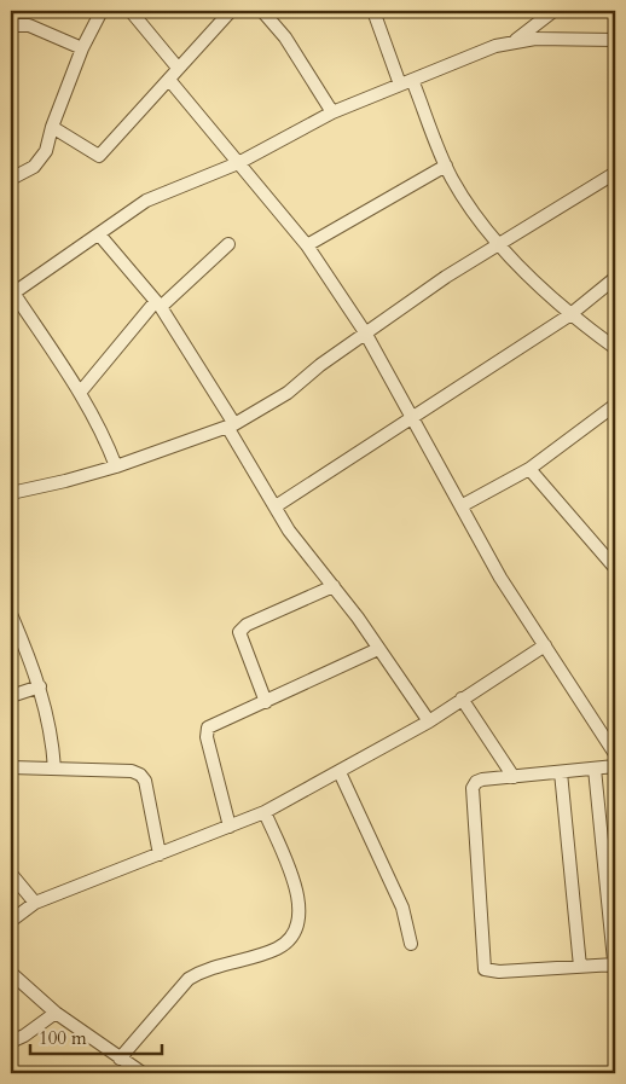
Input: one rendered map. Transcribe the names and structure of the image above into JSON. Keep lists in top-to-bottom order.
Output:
{
  "scale_bar": "100 m"
}
